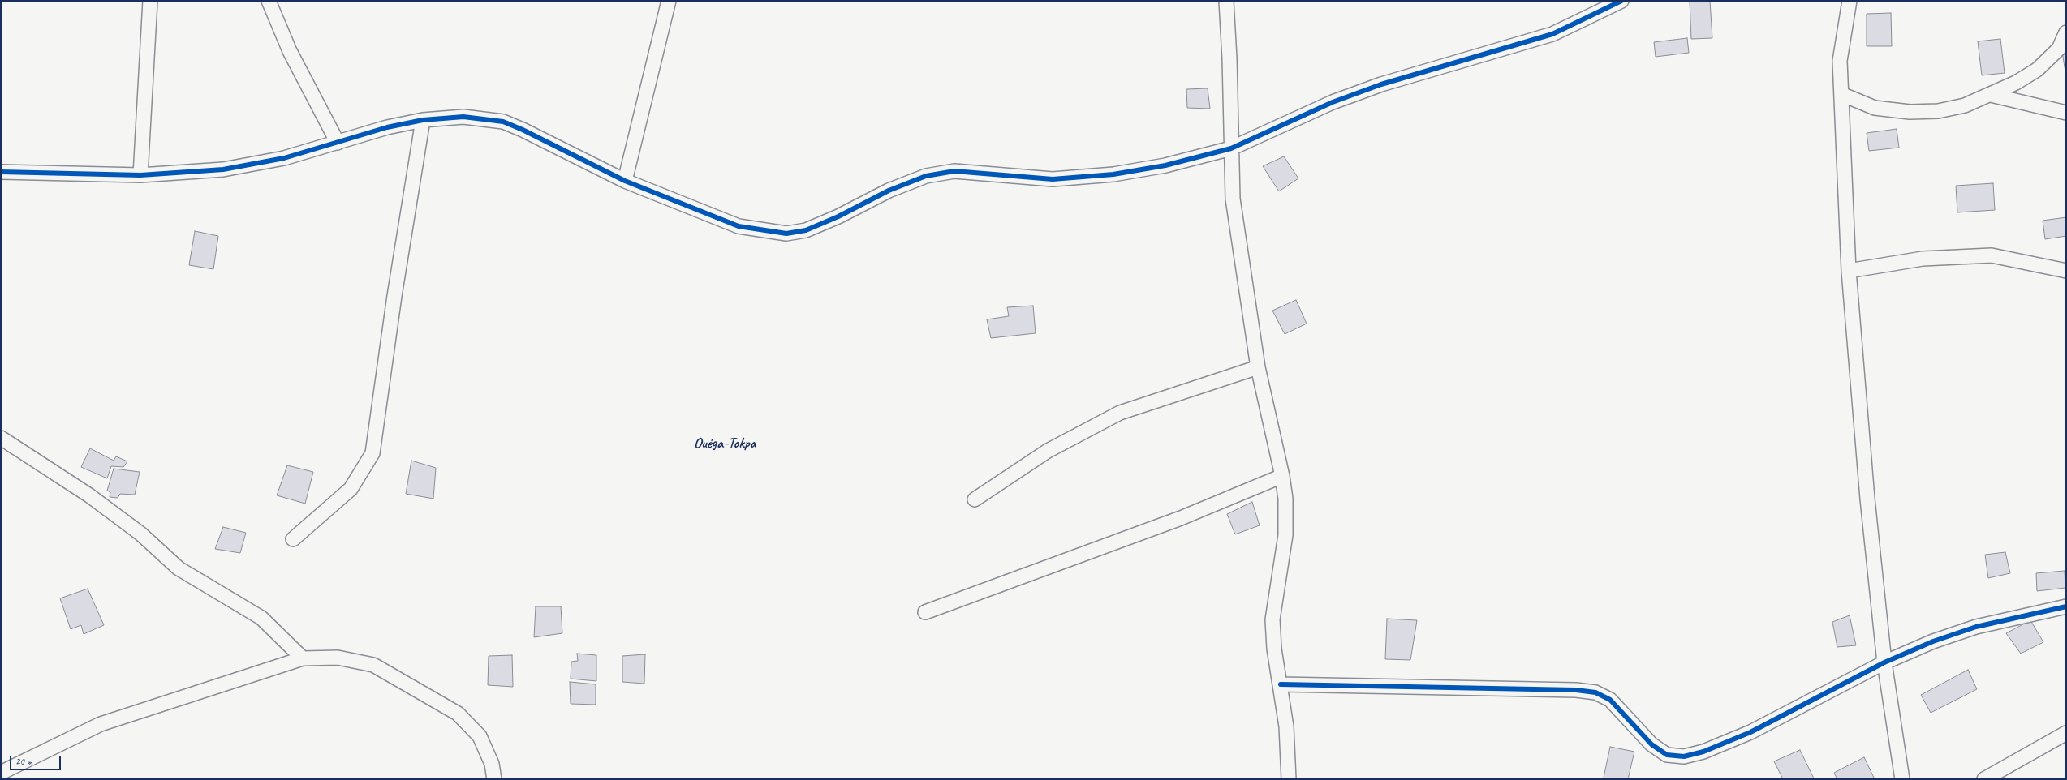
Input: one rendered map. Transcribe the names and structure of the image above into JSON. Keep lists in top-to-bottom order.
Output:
{
  "districts": ["Ouéga-Tokpa"],
  "scale_bar": "20 m"
}
